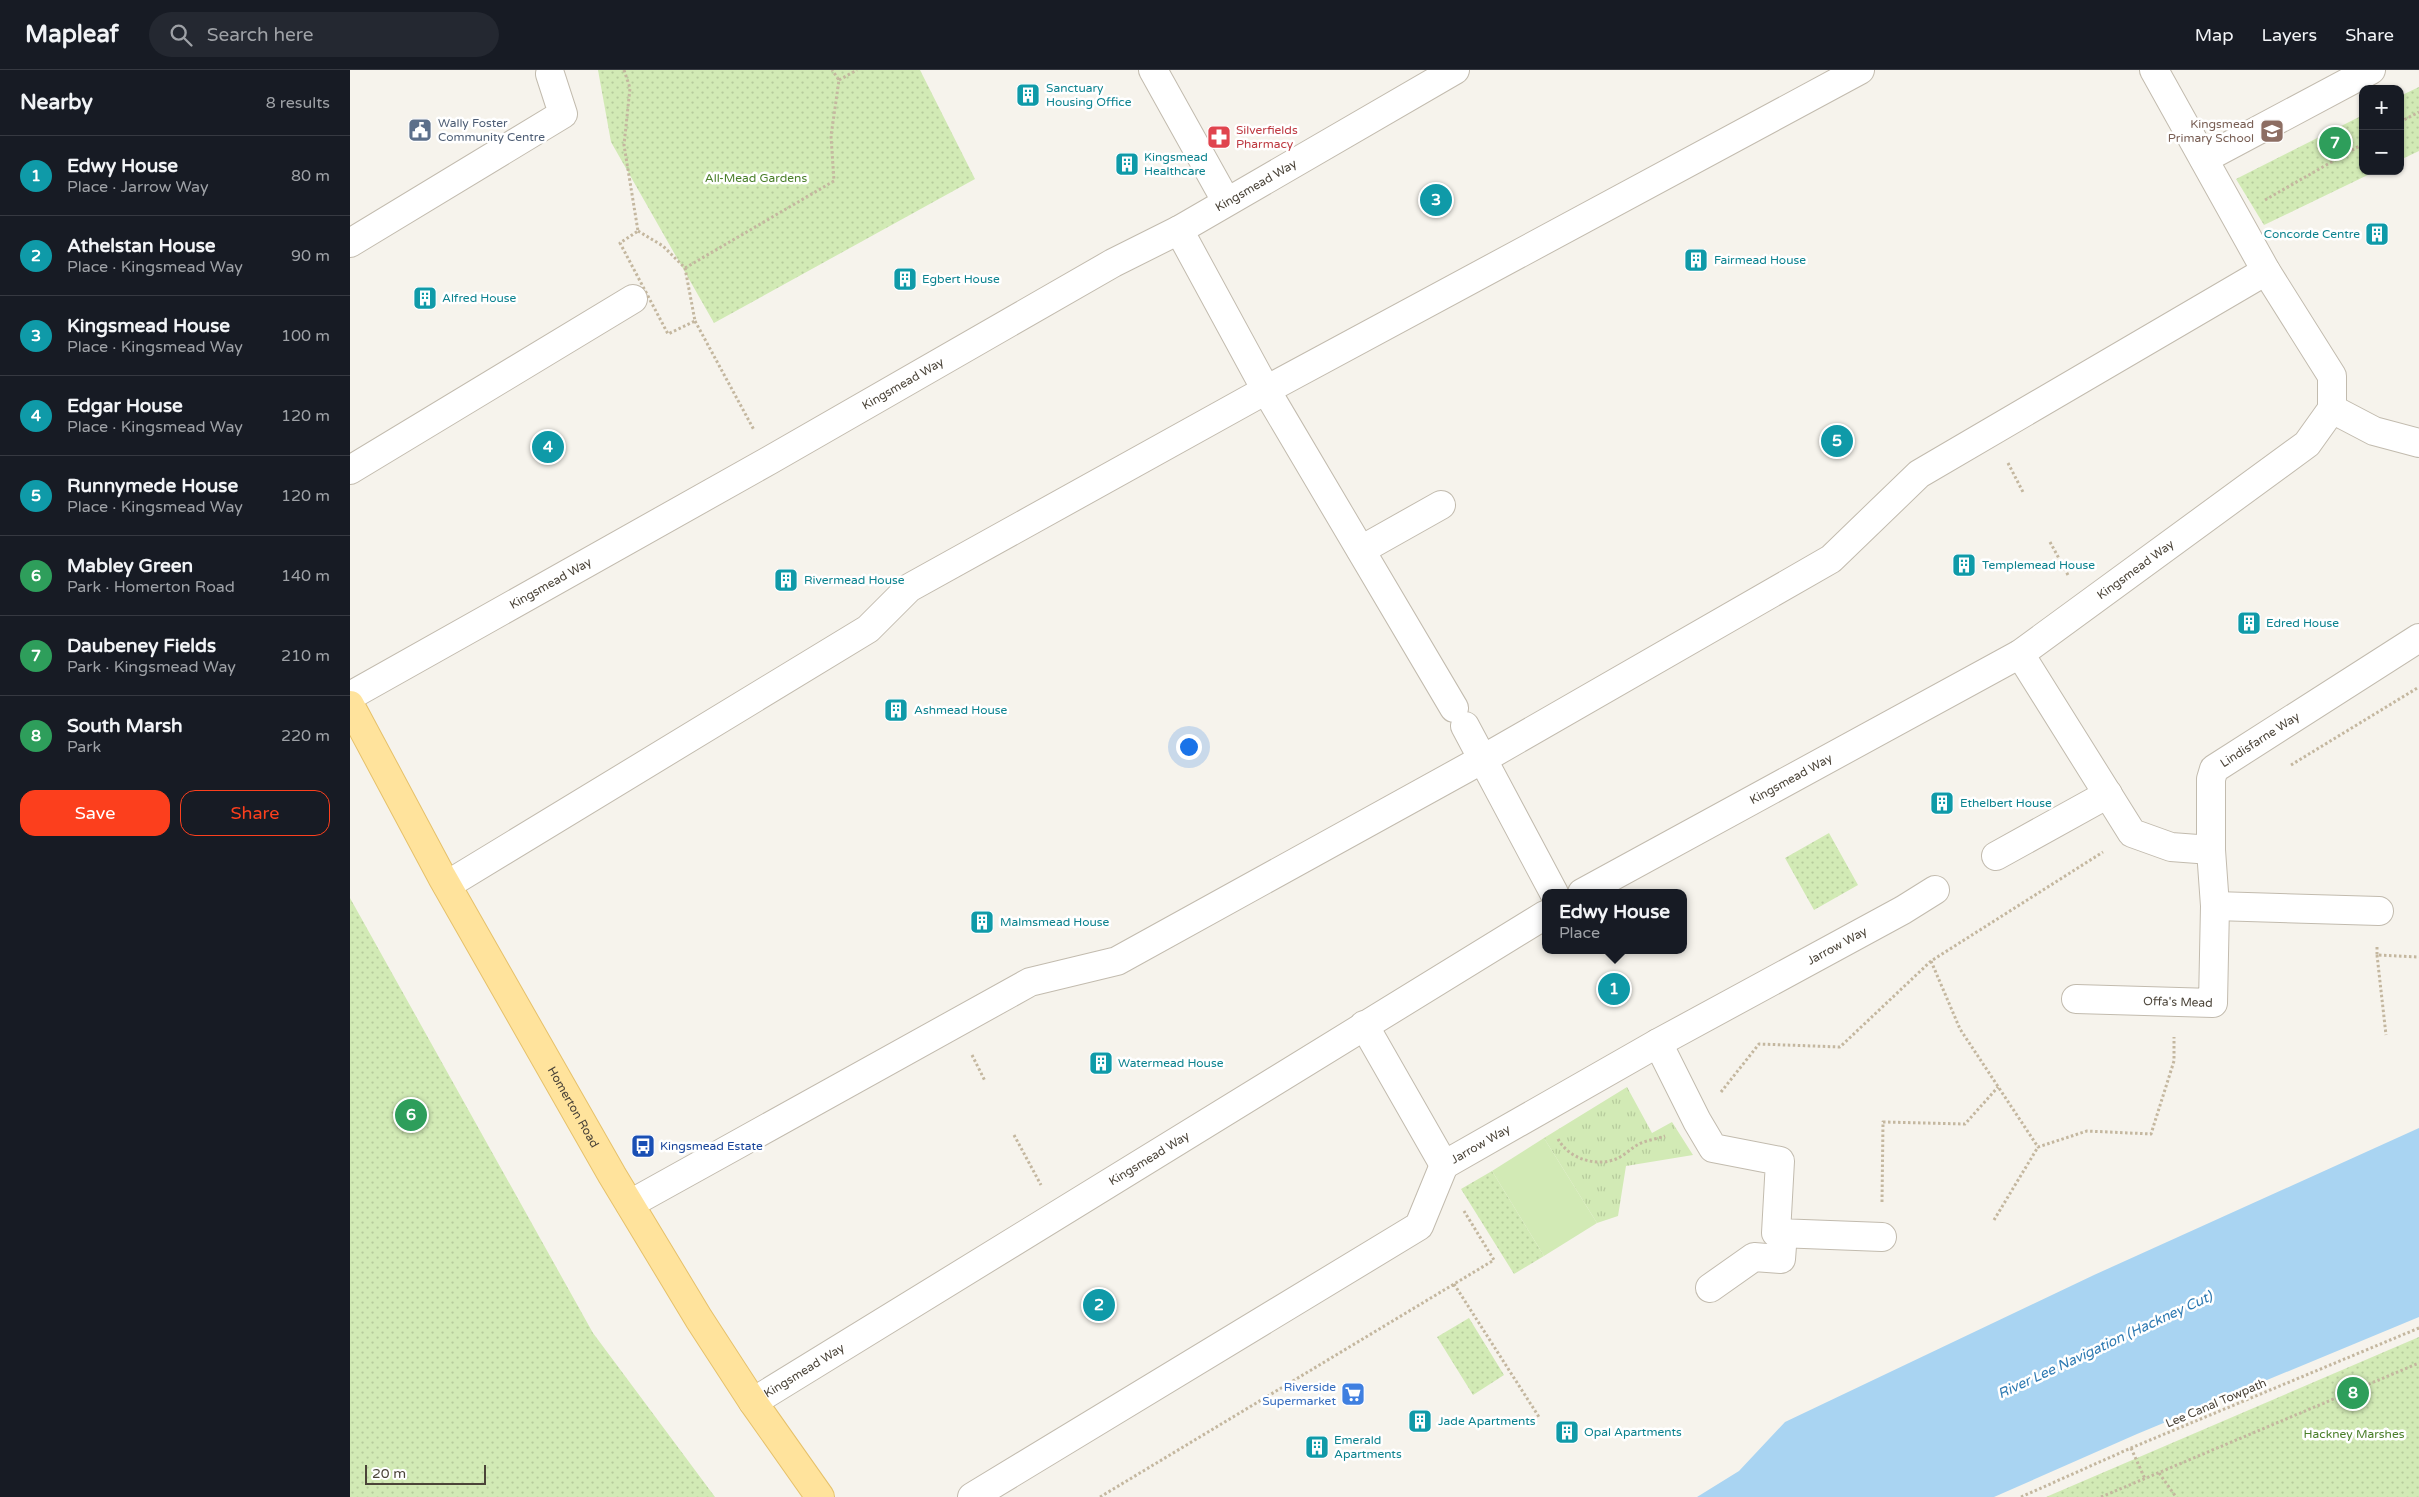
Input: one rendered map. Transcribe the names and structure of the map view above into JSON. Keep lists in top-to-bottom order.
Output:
{
  "streets": {
    "main road": ["Homerton Road"],
    "street": [
      "Kingsmead Way",
      "Lindisfarne Way",
      "Jarrow Way",
      "Offa's Mead"
    ],
    "path": ["Lee Canal Towpath"]
  },
  "crossings": [
    ["Kingsmead Way", "Jarrow Way"],
    ["Kingsmead Way", "Homerton Road"],
    ["Lindisfarne Way", "Offa's Mead"]
  ],
  "water": ["River Lee Navigation (Hackney Cut)"],
  "parks": ["All-Mead Gardens", "Hackney Marshes"],
  "places": {
    "building": [
      "Sanctuary Housing Office",
      "Kingsmead Healthcare",
      "Concorde Centre",
      "Fairmead House",
      "Egbert House",
      "Alfred House",
      "Templemead House",
      "Rivermead House",
      "Edred House",
      "Ashmead House",
      "Ethelbert House",
      "Malmsmead House",
      "Watermead House",
      "Jade Apartments",
      "Opal Apartments",
      "Emerald Apartments"
    ],
    "public building": ["Wally Foster Community Centre"],
    "school or university": ["Kingsmead Primary School"],
    "pharmacy": ["Silverfields Pharmacy"],
    "bus stop": ["Kingsmead Estate"],
    "supermarket": ["Riverside Supermarket"]
  },
  "scale_bar": "20 m",
  "page": {
    "header": "Mapleaf",
    "search": "Search here",
    "nav": ["Map", "Layers", "Share"],
    "heading": ["Nearby", "8 results"],
    "map_buttons": ["+", "−"],
    "pins": [
      "7",
      "3",
      "5",
      "4",
      "1",
      "6",
      "2",
      "8"
    ],
    "list": [
      {
        "mark": "1",
        "name": "Edwy House",
        "note": "Place · Jarrow Way",
        "value": "80 m"
      },
      {
        "mark": "2",
        "name": "Athelstan House",
        "note": "Place · Kingsmead Way",
        "value": "90 m"
      },
      {
        "mark": "3",
        "name": "Kingsmead House",
        "note": "Place · Kingsmead Way",
        "value": "100 m"
      },
      {
        "mark": "4",
        "name": "Edgar House",
        "note": "Place · Kingsmead Way",
        "value": "120 m"
      },
      {
        "mark": "5",
        "name": "Runnymede House",
        "note": "Place · Kingsmead Way",
        "value": "120 m"
      },
      {
        "mark": "6",
        "name": "Mabley Green",
        "note": "Park · Homerton Road",
        "value": "140 m"
      },
      {
        "mark": "7",
        "name": "Daubeney Fields",
        "note": "Park · Kingsmead Way",
        "value": "210 m"
      },
      {
        "mark": "8",
        "name": "South Marsh",
        "note": "Park",
        "value": "220 m"
      }
    ],
    "buttons": ["Save", "Share"],
    "popup": ["Edwy House", "Place"],
    "scale": "20 m"
  }
}
